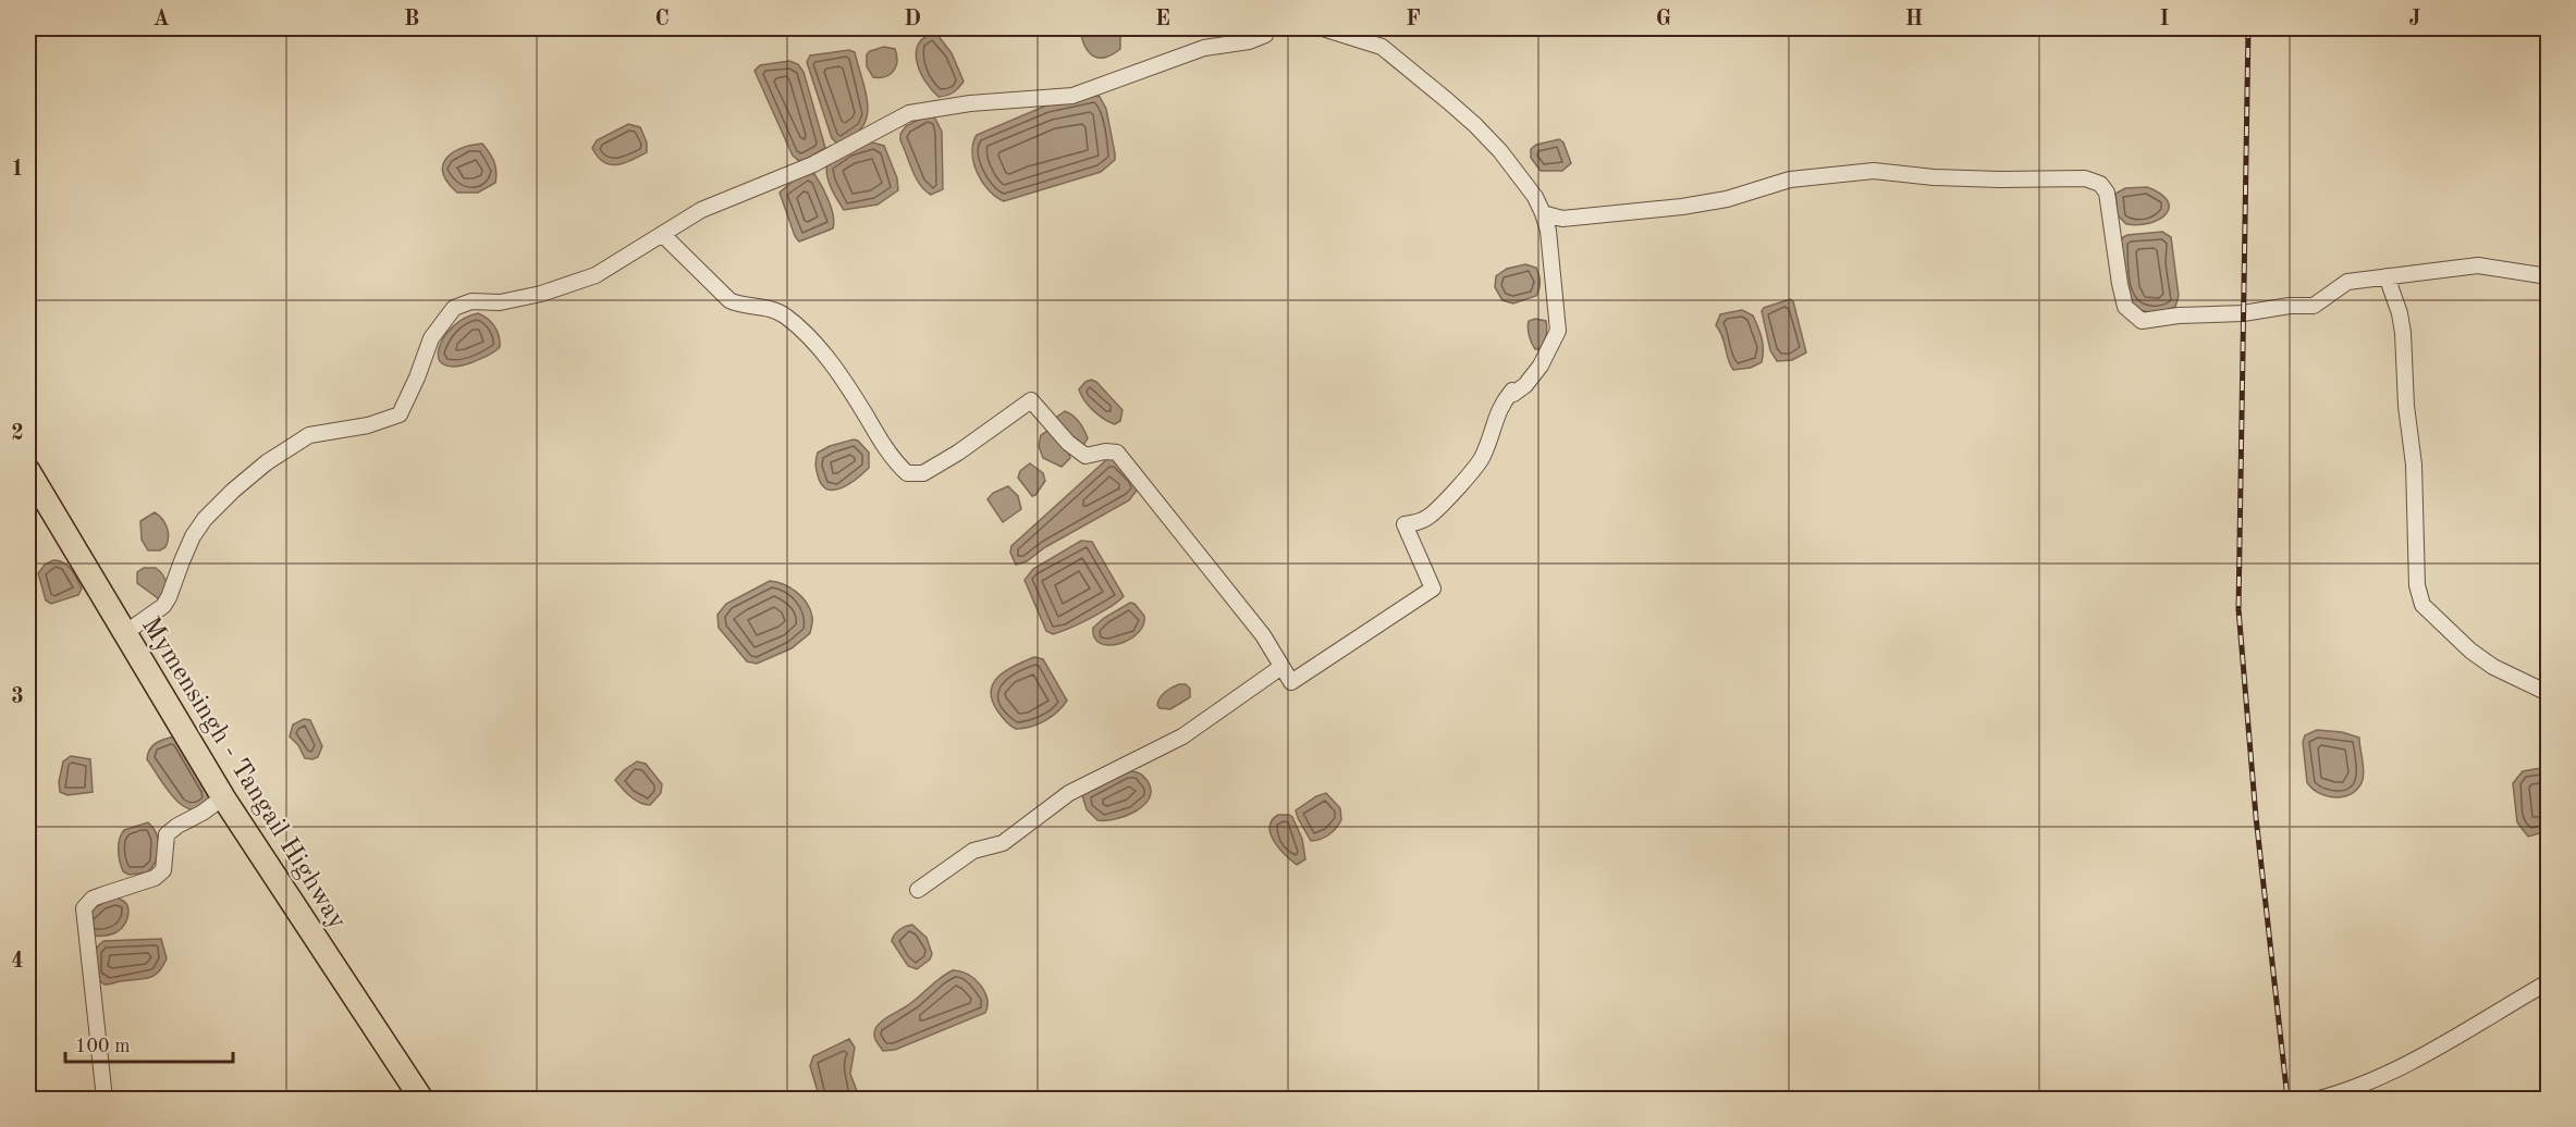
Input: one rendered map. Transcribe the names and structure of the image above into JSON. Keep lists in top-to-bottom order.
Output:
{
  "streets": {
    "highway": ["Mymensingh - Tangail Highway"]
  },
  "scale_bar": "100 m",
  "grid": {
    "columns": [
      "A",
      "B",
      "C",
      "D",
      "E",
      "F",
      "G",
      "H",
      "I",
      "J"
    ],
    "rows": [
      "1",
      "2",
      "3",
      "4"
    ]
  }
}
